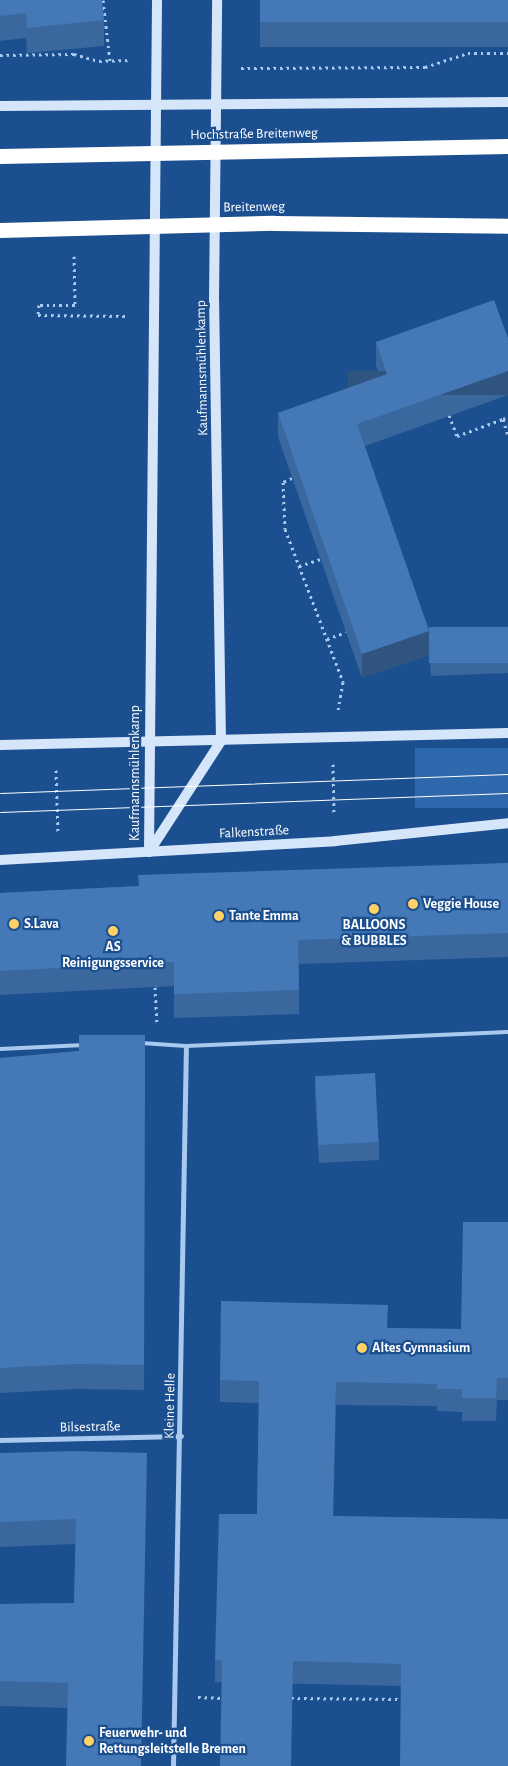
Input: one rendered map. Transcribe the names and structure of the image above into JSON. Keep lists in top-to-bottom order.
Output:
{
  "streets": {
    "highway": ["Hochstraße Breitenweg", "Breitenweg"],
    "street": [
      "Kaufmannsmühlenkamp",
      "Falkenstraße",
      "Kleine Helle",
      "Bilsestraße"
    ]
  },
  "crossings": [
    ["Kaufmannsmühlenkamp", "Falkenstraße"],
    ["Kleine Helle", "Bilsestraße"]
  ],
  "places": [
    "Veggie House",
    "BALLOONS & BUBBLES",
    "Tante Emma",
    "S.Lava",
    "AS Reinigungsservice",
    "Altes Gymnasium",
    "Feuerwehr- und Rettungsleitstelle Bremen"
  ]
}
